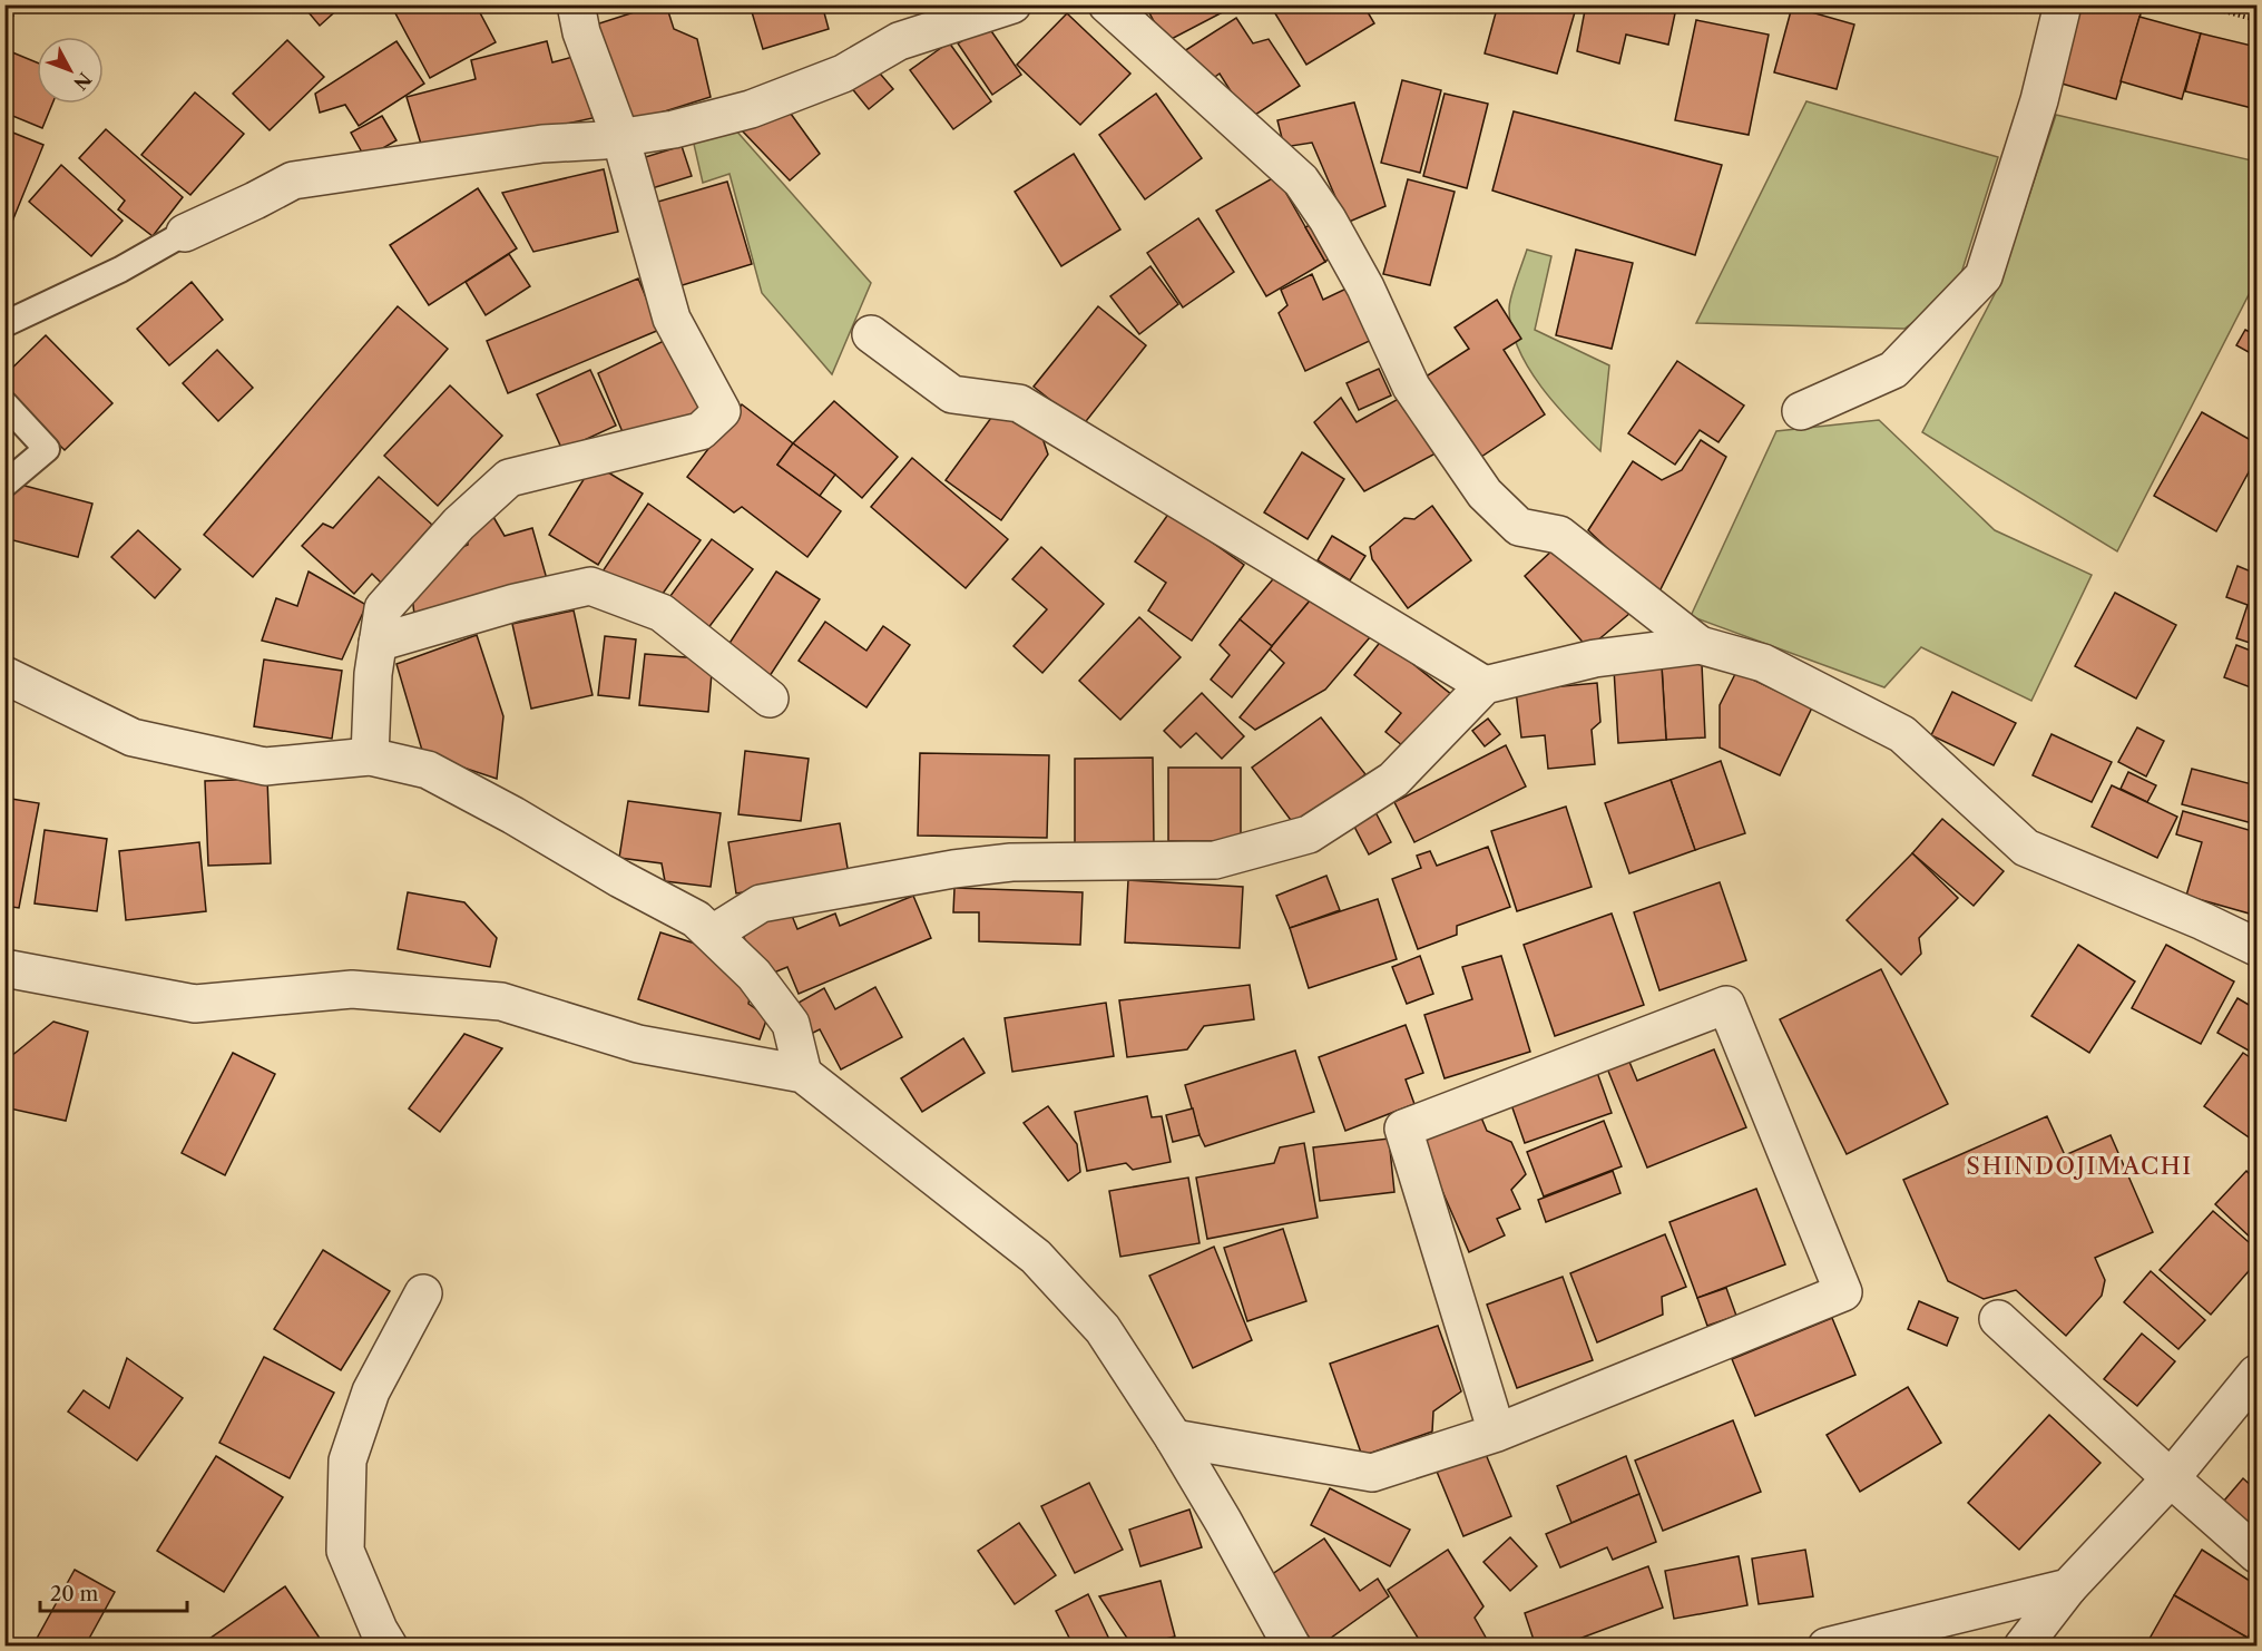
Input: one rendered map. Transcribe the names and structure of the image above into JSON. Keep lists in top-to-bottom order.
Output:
{
  "districts": ["SHINDOJIMACHI"],
  "scale_bar": "20 m",
  "north": "bottom right"
}
